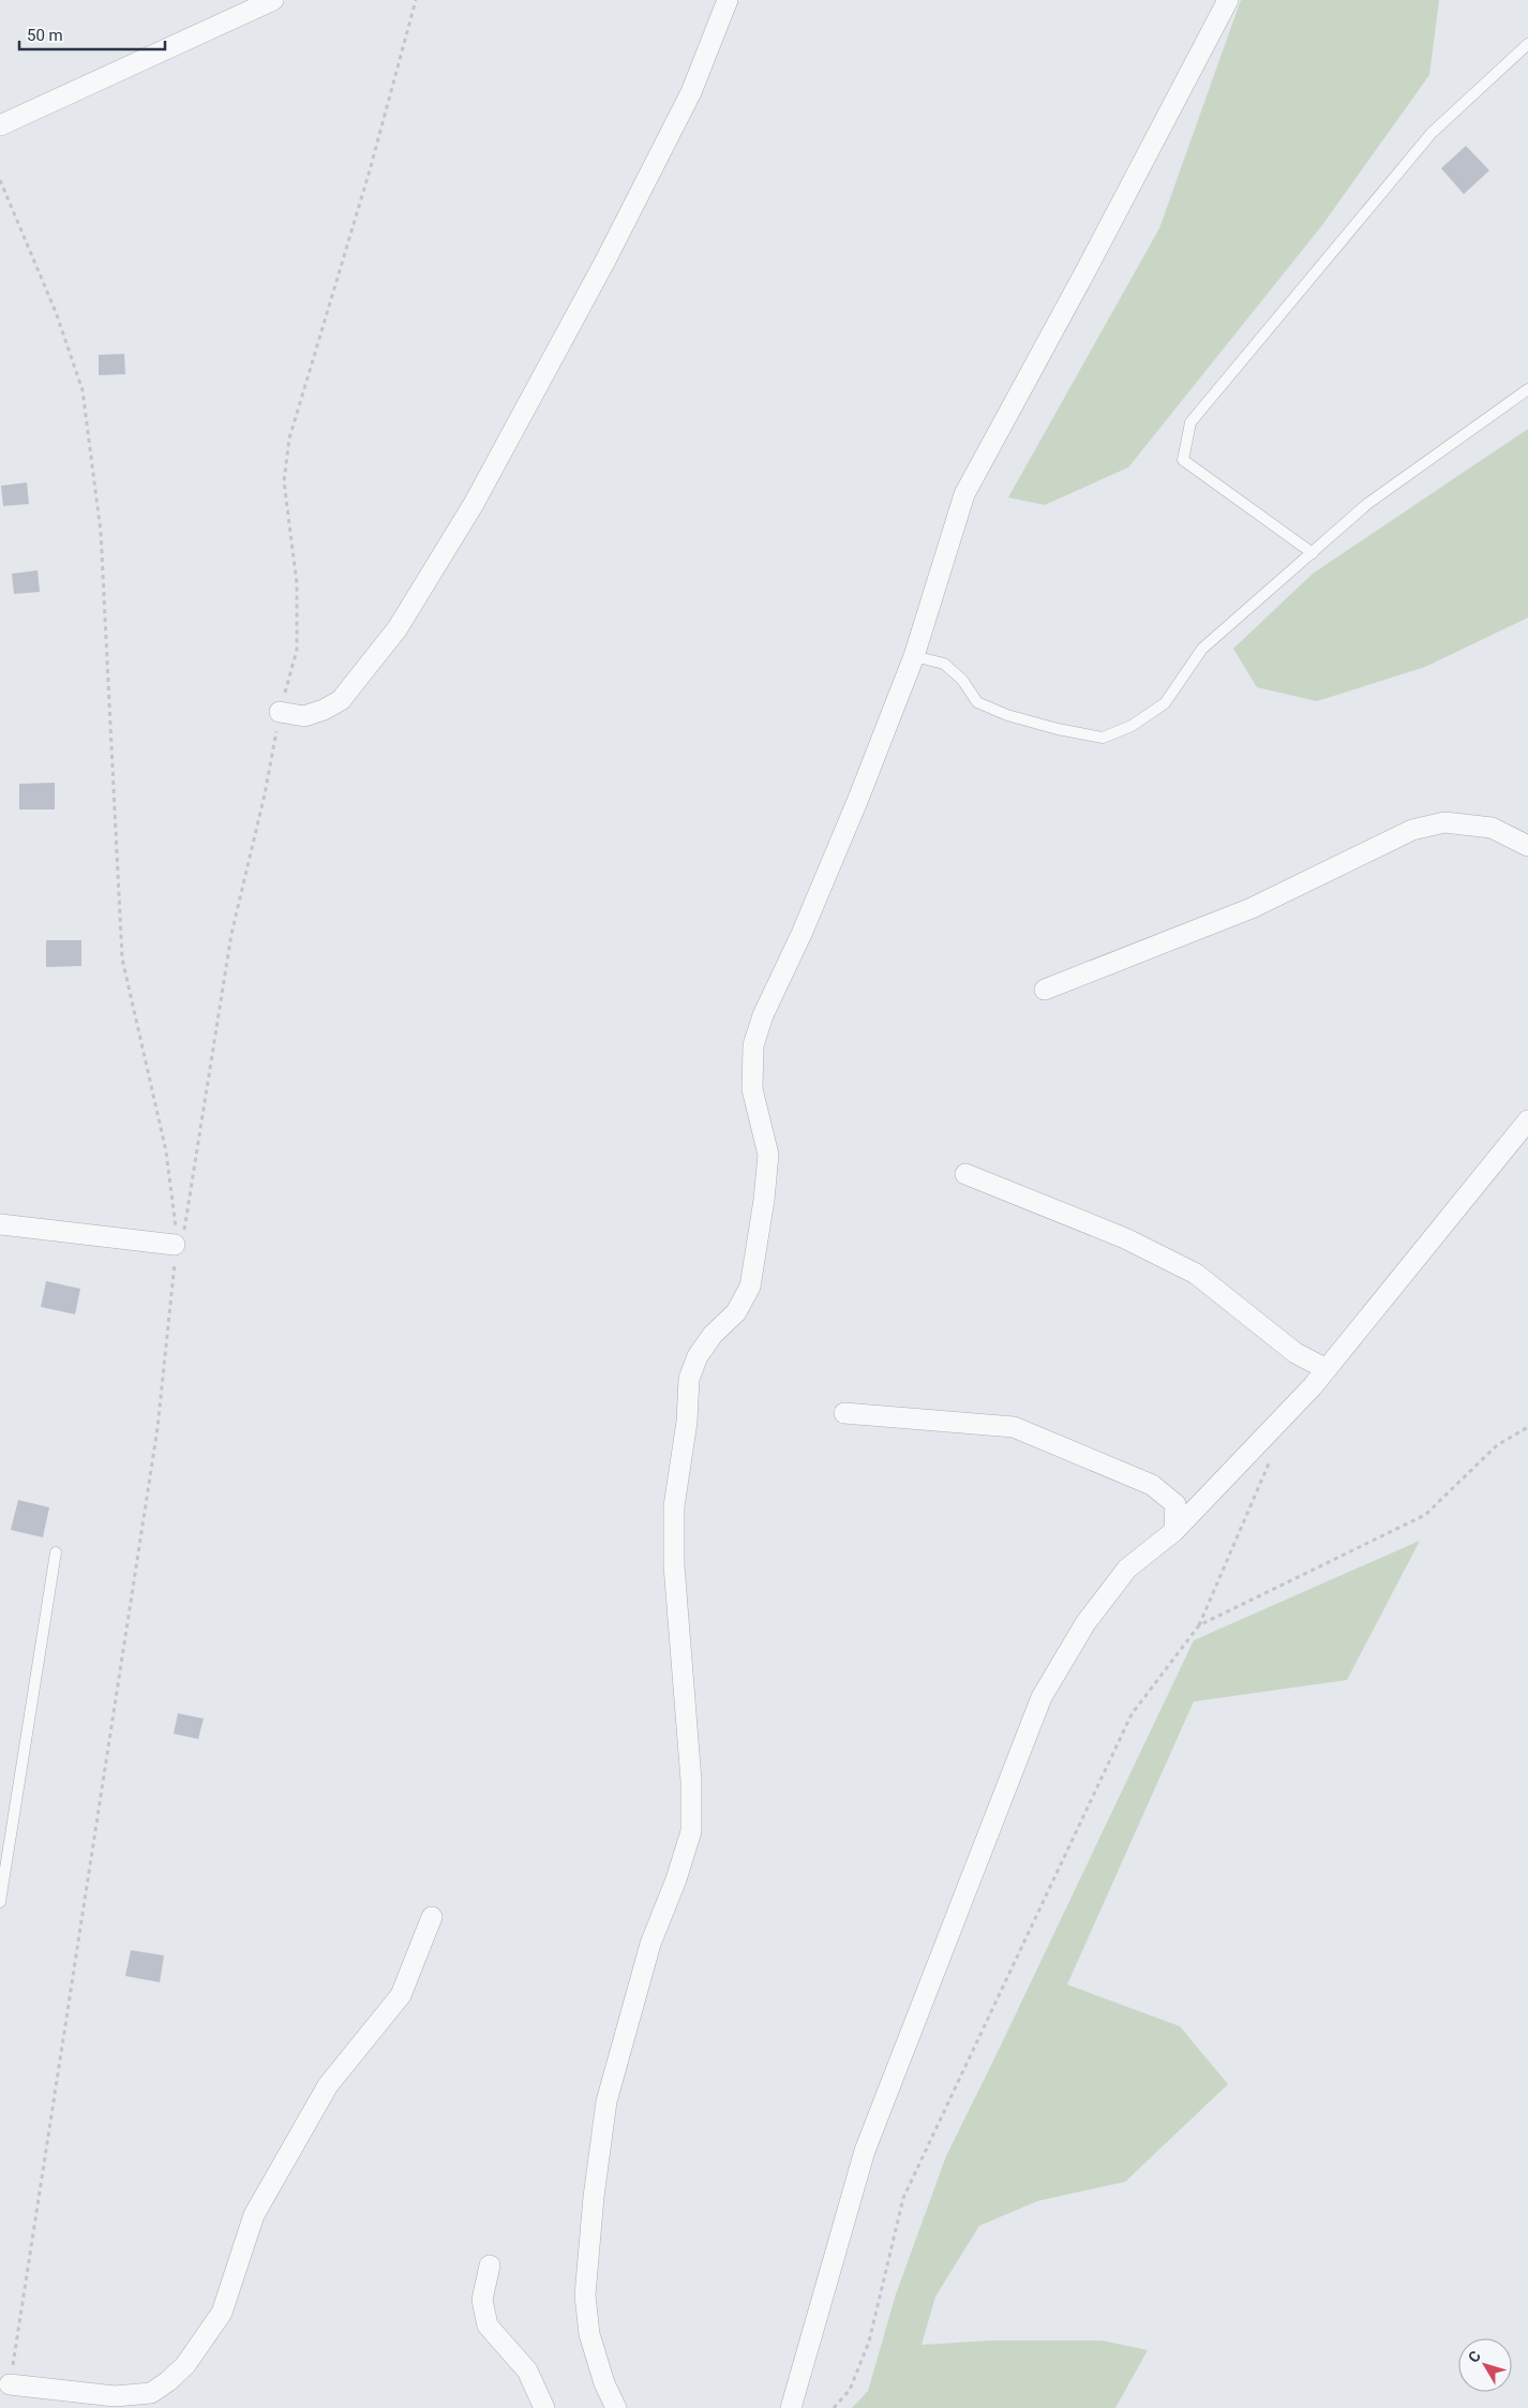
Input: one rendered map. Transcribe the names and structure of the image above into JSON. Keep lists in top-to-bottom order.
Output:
{
  "scale_bar": "50 m",
  "north": "top left"
}
